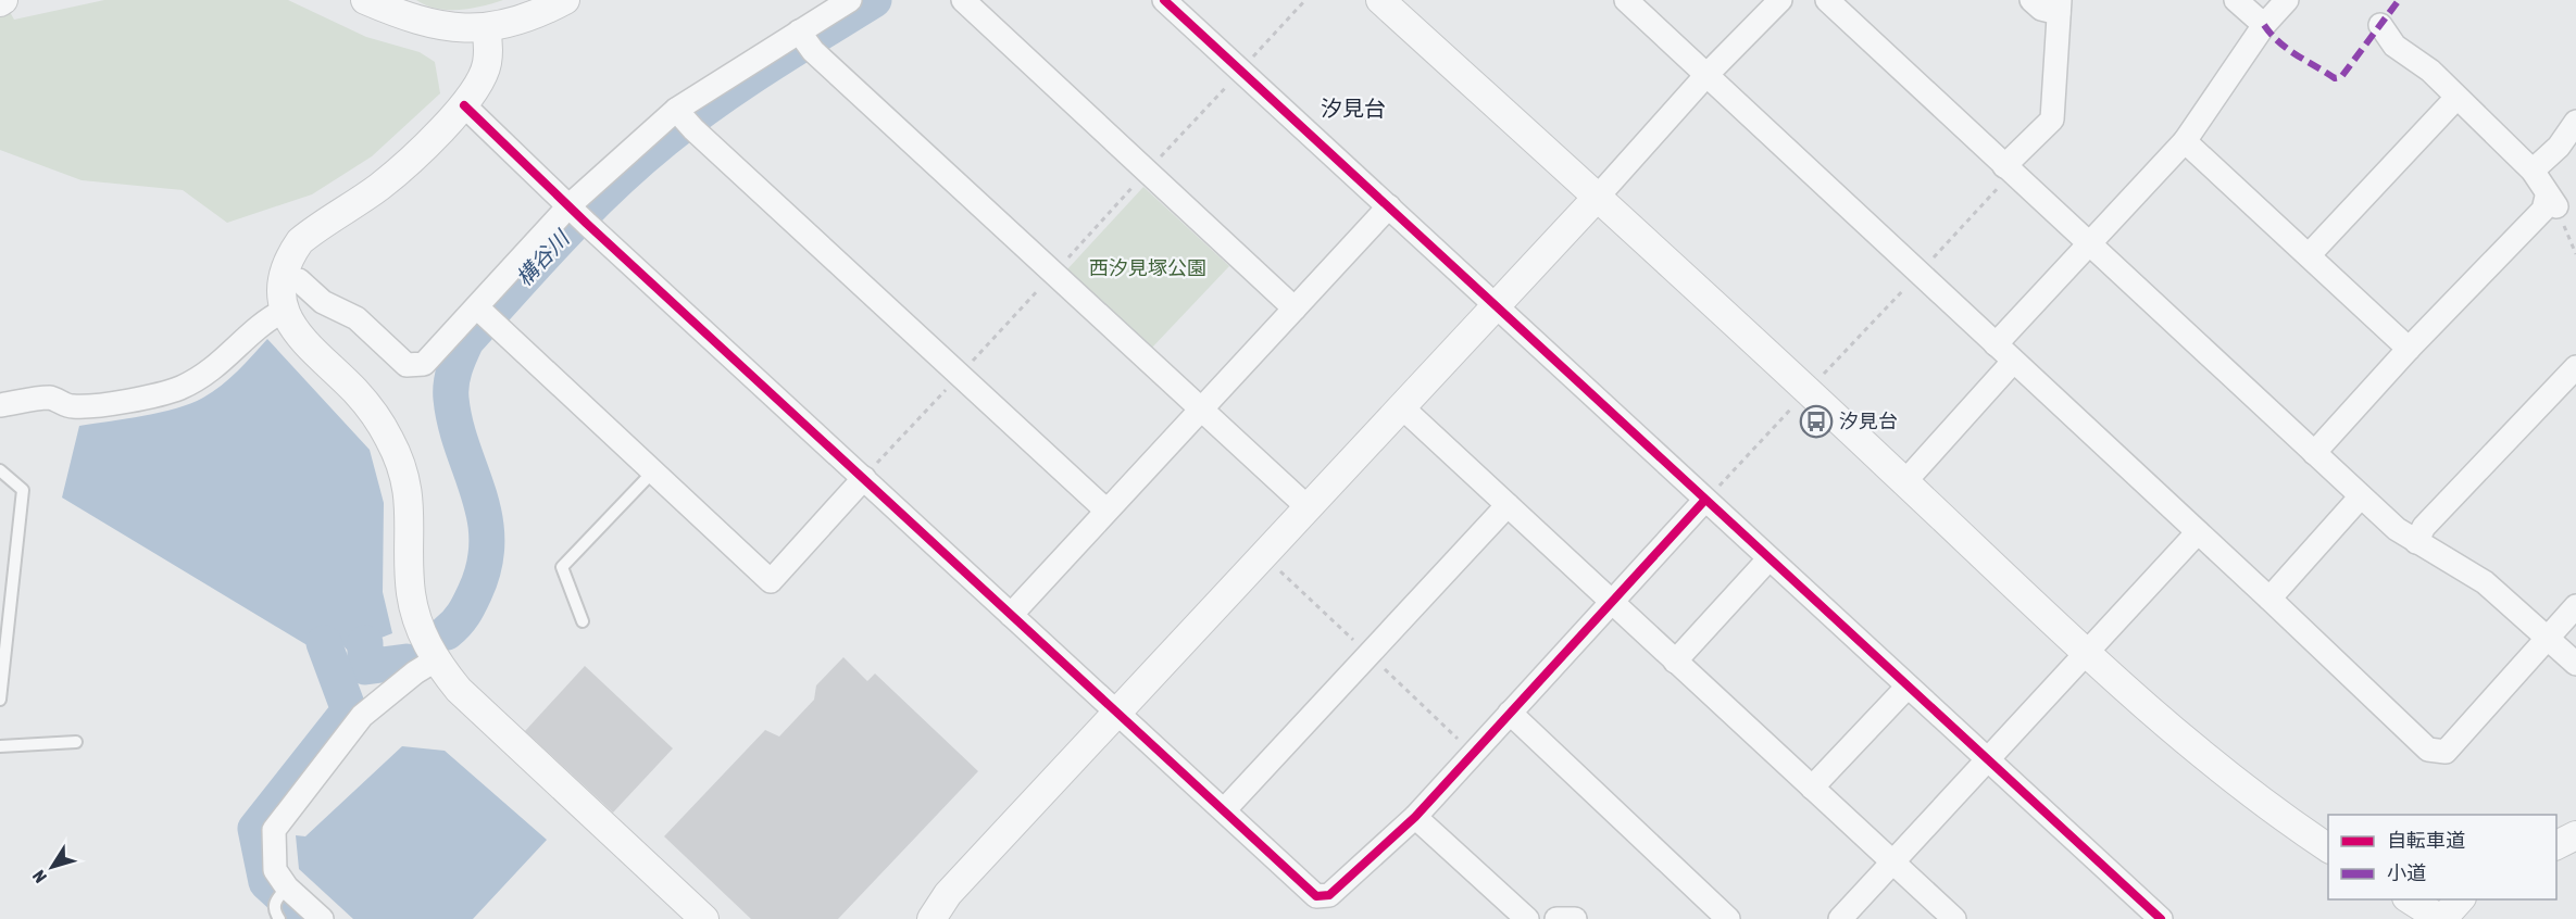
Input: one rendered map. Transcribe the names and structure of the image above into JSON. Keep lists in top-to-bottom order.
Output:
{
  "districts": ["汐見台"],
  "water": ["構谷川"],
  "parks": ["西汐見塚公園"],
  "places": {
    "bus stop": ["汐見台"]
  },
  "legend": ["自転車道", "小道"],
  "north": "bottom left"
}
